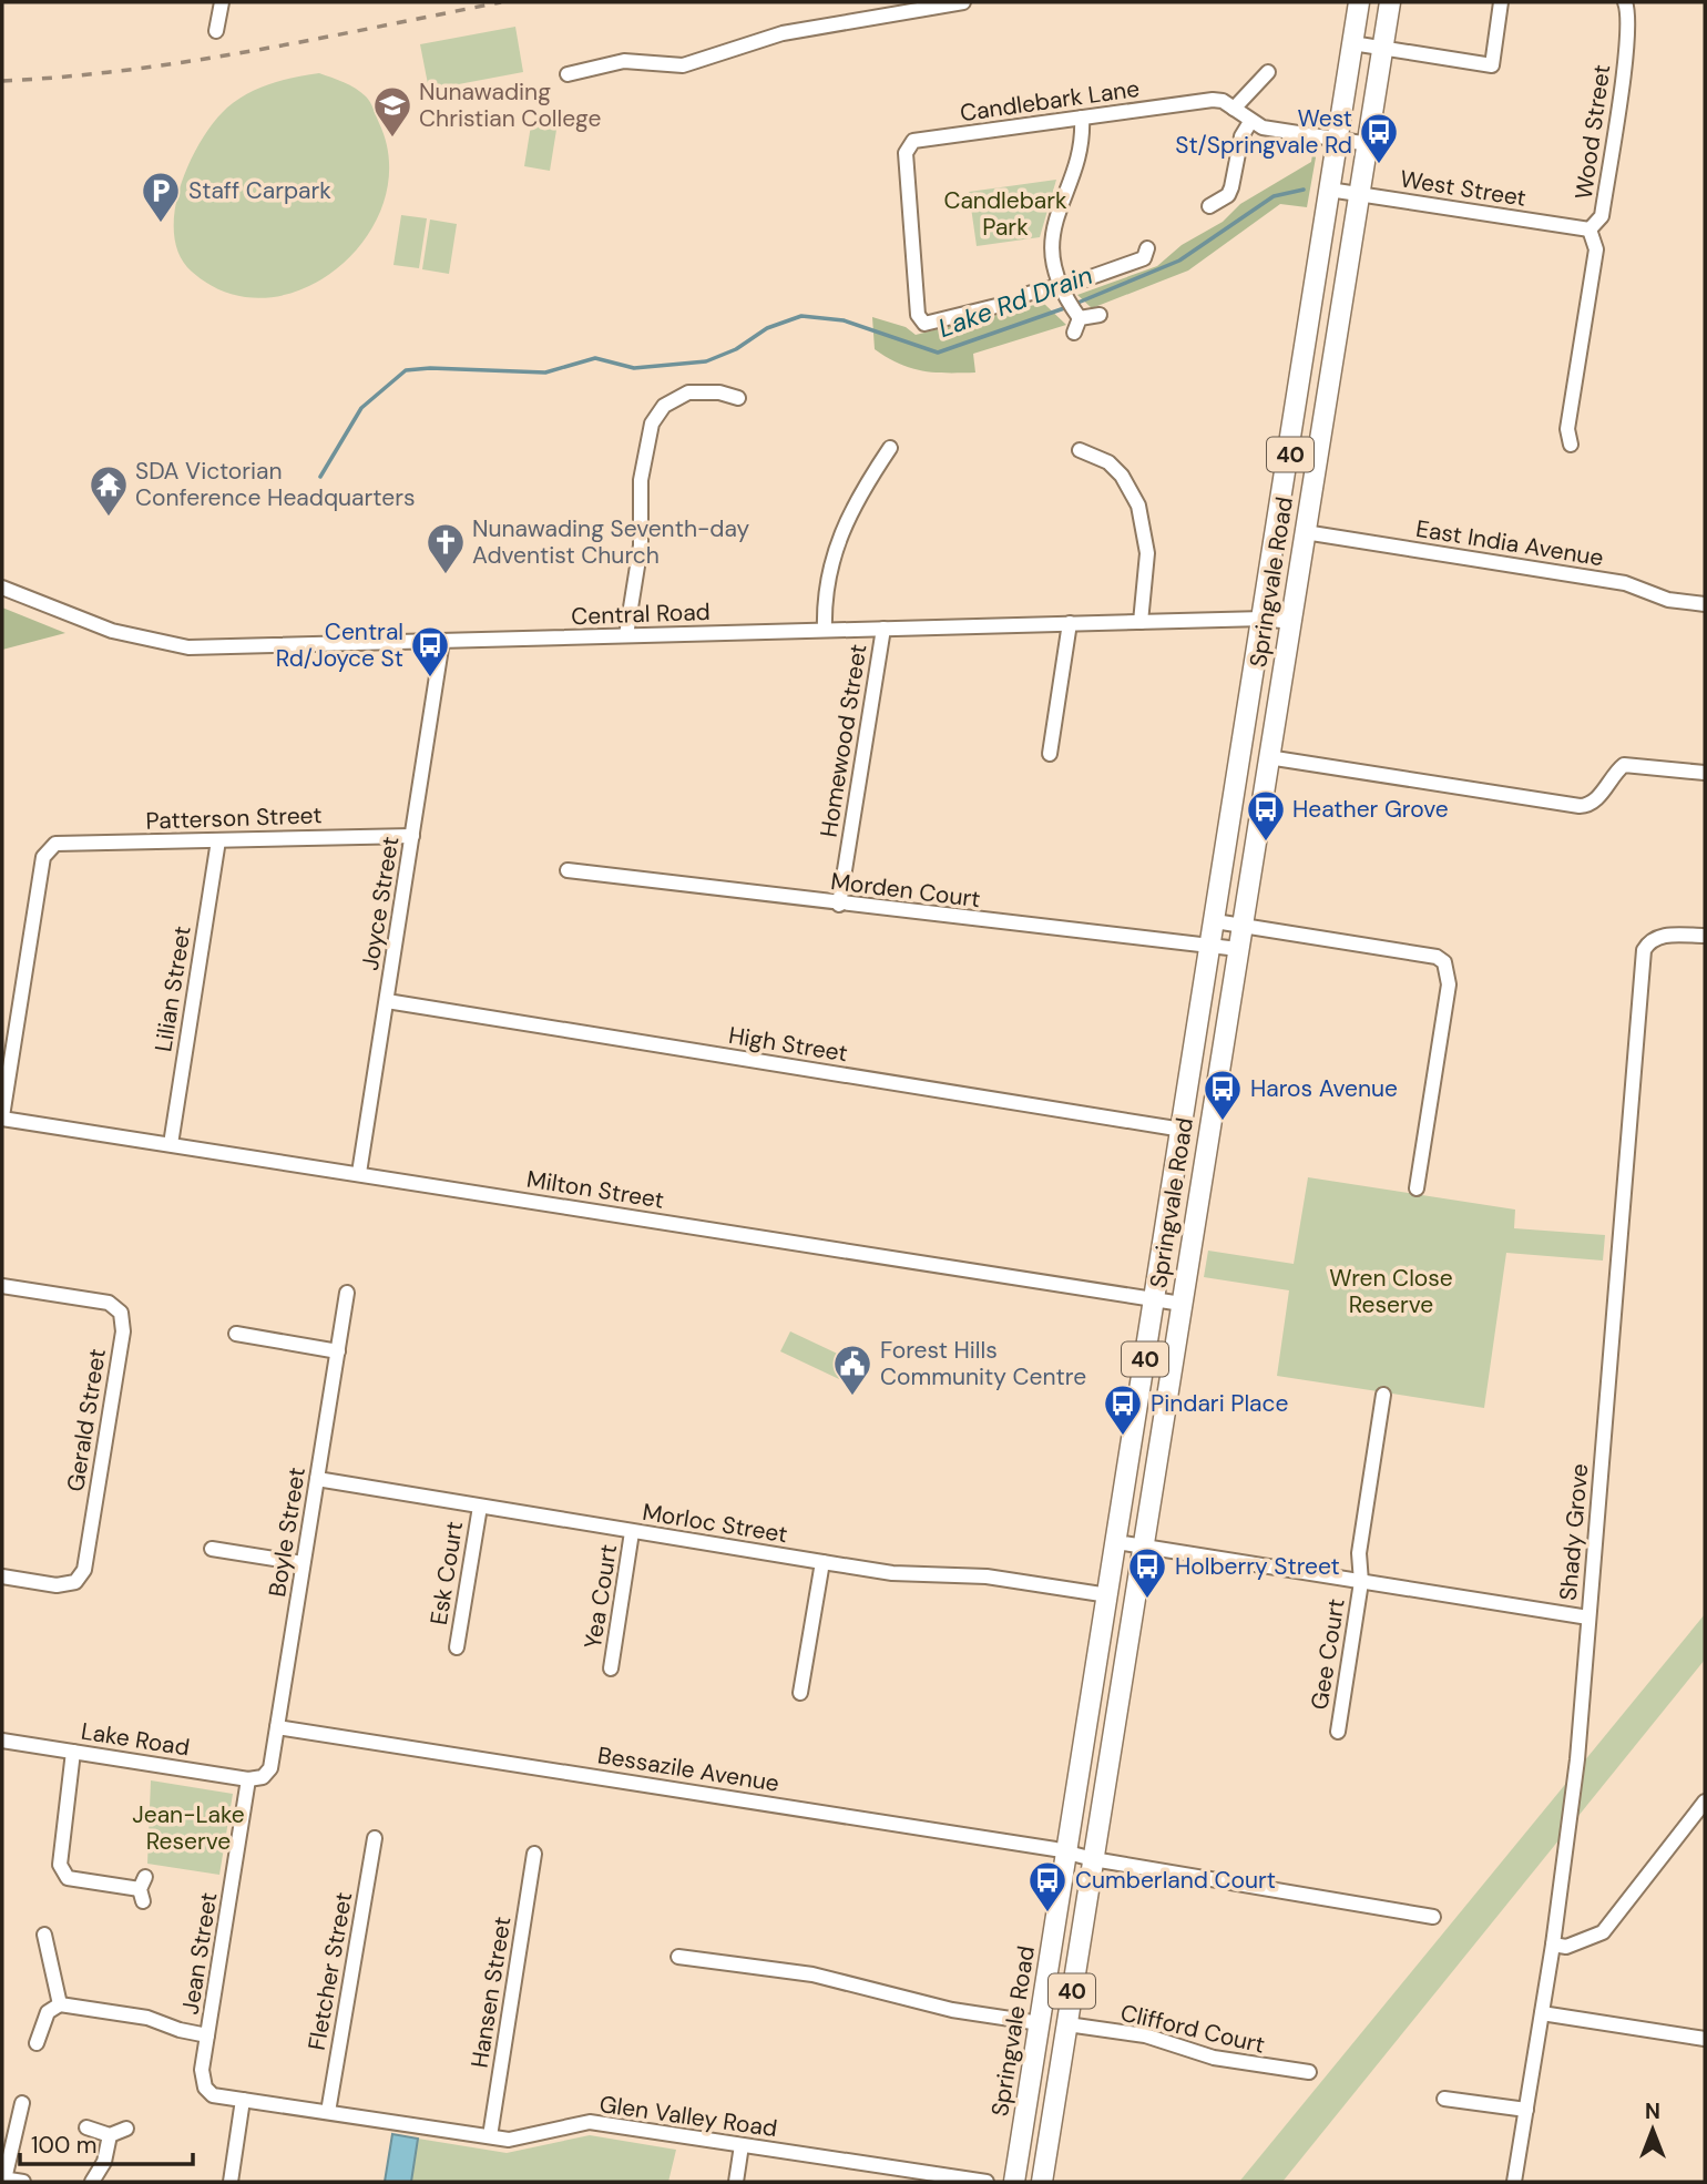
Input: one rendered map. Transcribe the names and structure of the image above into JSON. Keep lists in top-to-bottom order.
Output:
{
  "streets": {
    "highway": ["40", "Springvale Road"],
    "street": [
      "Candlebark Lane",
      "Wood Street",
      "West Street",
      "East India Avenue",
      "Central Road",
      "Homewood Street",
      "Patterson Street",
      "Morden Court",
      "Joyce Street",
      "Lilian Street",
      "High Street",
      "Milton Street",
      "Gerald Street",
      "Morloc Street",
      "Boyle Street",
      "Shady Grove",
      "Esk Court",
      "Yea Court",
      "Gee Court",
      "Lake Road",
      "Bessazile Avenue",
      "Jean Street",
      "Fletcher Street",
      "Hansen Street",
      "Clifford Court",
      "Glen Valley Road"
    ]
  },
  "crossings": [
    ["Candlebark Lane", "Springvale Road"],
    ["Wood Street", "West Street"],
    ["West Street", "Springvale Road"],
    ["East India Avenue", "Springvale Road"],
    ["Springvale Road", "Central Road"],
    ["Springvale Road", "Morden Court"],
    ["Springvale Road", "High Street"],
    ["Springvale Road", "Milton Street"],
    ["Springvale Road", "Morloc Street"],
    ["Springvale Road", "Bessazile Avenue"],
    ["Springvale Road", "Clifford Court"],
    ["Central Road", "Homewood Street"],
    ["Central Road", "Joyce Street"],
    ["Homewood Street", "Morden Court"],
    ["Patterson Street", "Joyce Street"],
    ["Patterson Street", "Lilian Street"],
    ["Patterson Street", "Milton Street"],
    ["Joyce Street", "High Street"],
    ["Joyce Street", "Milton Street"],
    ["Lilian Street", "Milton Street"],
    ["Morloc Street", "Boyle Street"],
    ["Morloc Street", "Esk Court"],
    ["Morloc Street", "Yea Court"],
    ["Boyle Street", "Lake Road"],
    ["Boyle Street", "Bessazile Avenue"],
    ["Boyle Street", "Jean Street"],
    ["Lake Road", "Jean Street"],
    ["Jean Street", "Glen Valley Road"],
    ["Fletcher Street", "Glen Valley Road"],
    ["Hansen Street", "Glen Valley Road"]
  ],
  "water": ["Lake Rd Drain"],
  "parks": ["Candlebark Park", "Wren Close Reserve", "Jean-Lake Reserve"],
  "places": {
    "school or university": ["Nunawading Christian College"],
    "bus stop": [
      "West St/Springvale Rd",
      "Central Rd/Joyce St",
      "Heather Grove",
      "Haros Avenue",
      "Pindari Place",
      "Holberry Street",
      "Cumberland Court"
    ],
    "parking": ["Staff Carpark"],
    "temple": ["SDA Victorian Conference Headquarters"],
    "church": ["Nunawading Seventh-day Adventist Church"],
    "public building": ["Forest Hills Community Centre"]
  },
  "scale_bar": "100 m",
  "north": "top"
}
